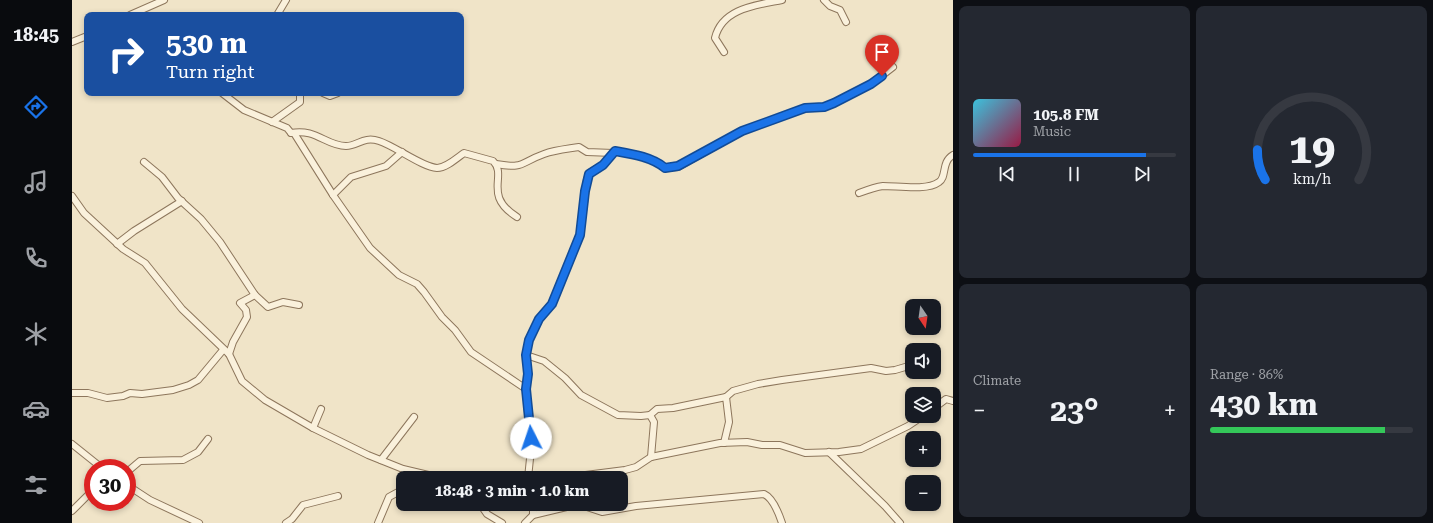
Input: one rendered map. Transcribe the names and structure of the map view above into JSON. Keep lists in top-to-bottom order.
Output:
{
  "north": "bottom",
  "page": {
    "tabs": "18:45",
    "turn": ["530 m", "Turn right"],
    "song": ["105.8 FM", "Music"],
    "tile": [
      "Climate",
      ["Range · 86%", "430 km"]
    ],
    "map_buttons": ["+", "−"],
    "heat": ["−", "23°", "+"],
    "limit": "30",
    "trip": "18:48 · 3 min · 1.0 km",
    "gauge": ["19", "km/h"]
  }
}
